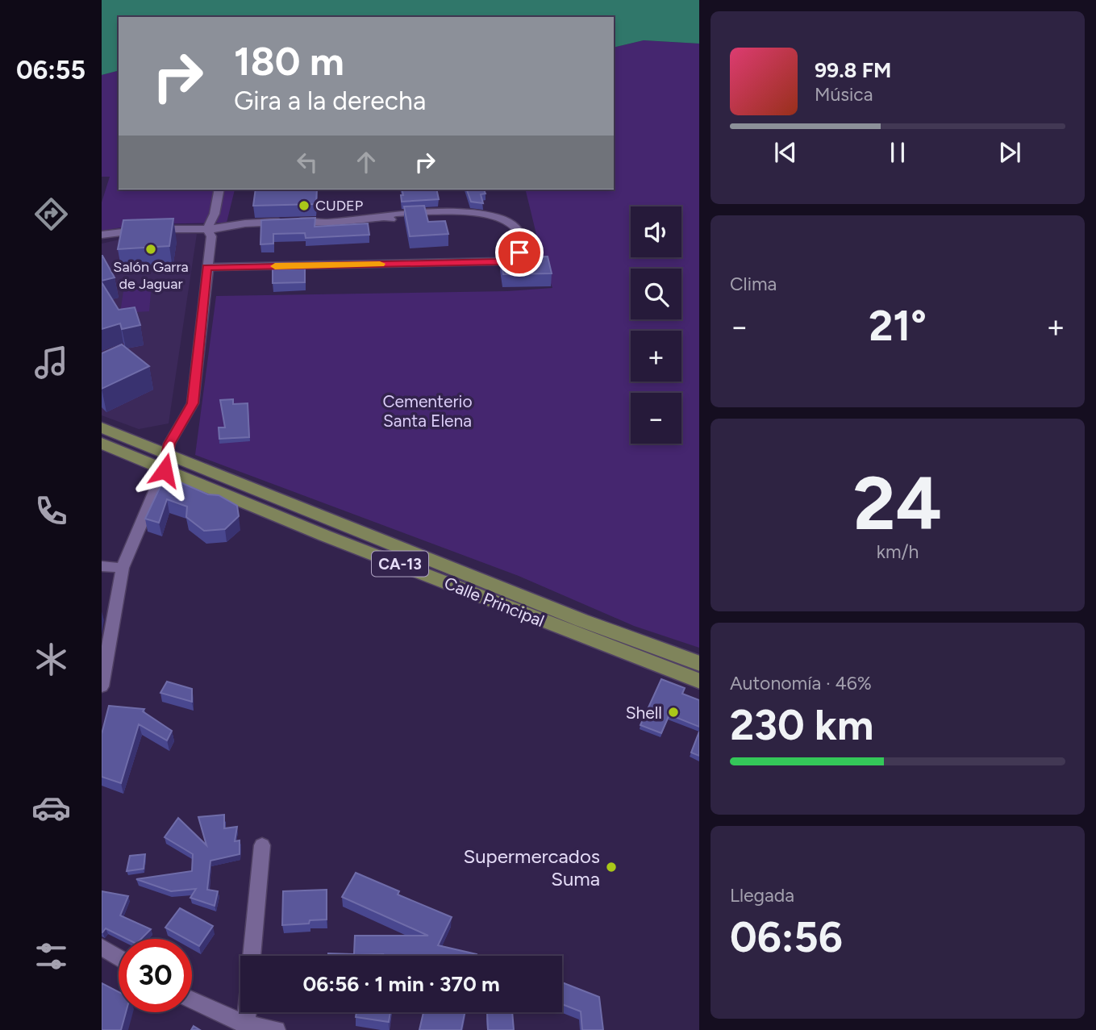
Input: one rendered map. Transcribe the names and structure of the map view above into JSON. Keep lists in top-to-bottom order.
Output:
{
  "streets": {
    "main road": ["CA-13", "Calle Principal"]
  },
  "parks": ["Cementerio Santa Elena"],
  "places": [
    "CUDEP",
    "Salón Garra de Jaguar",
    "Shell",
    "Supermercados Suma"
  ],
  "page": {
    "tabs": "06:55",
    "turn": ["180 m", "Gira a la derecha"],
    "song": ["99.8 FM", "Música"],
    "map_buttons": ["+", "−"],
    "tile": [
      "Clima",
      ["24", "km/h"],
      ["Autonomía · 46%", "230 km"],
      ["Llegada", "06:56"]
    ],
    "heat": ["−", "21°", "+"],
    "limit": "30",
    "trip": "06:56 · 1 min · 370 m"
  }
}
